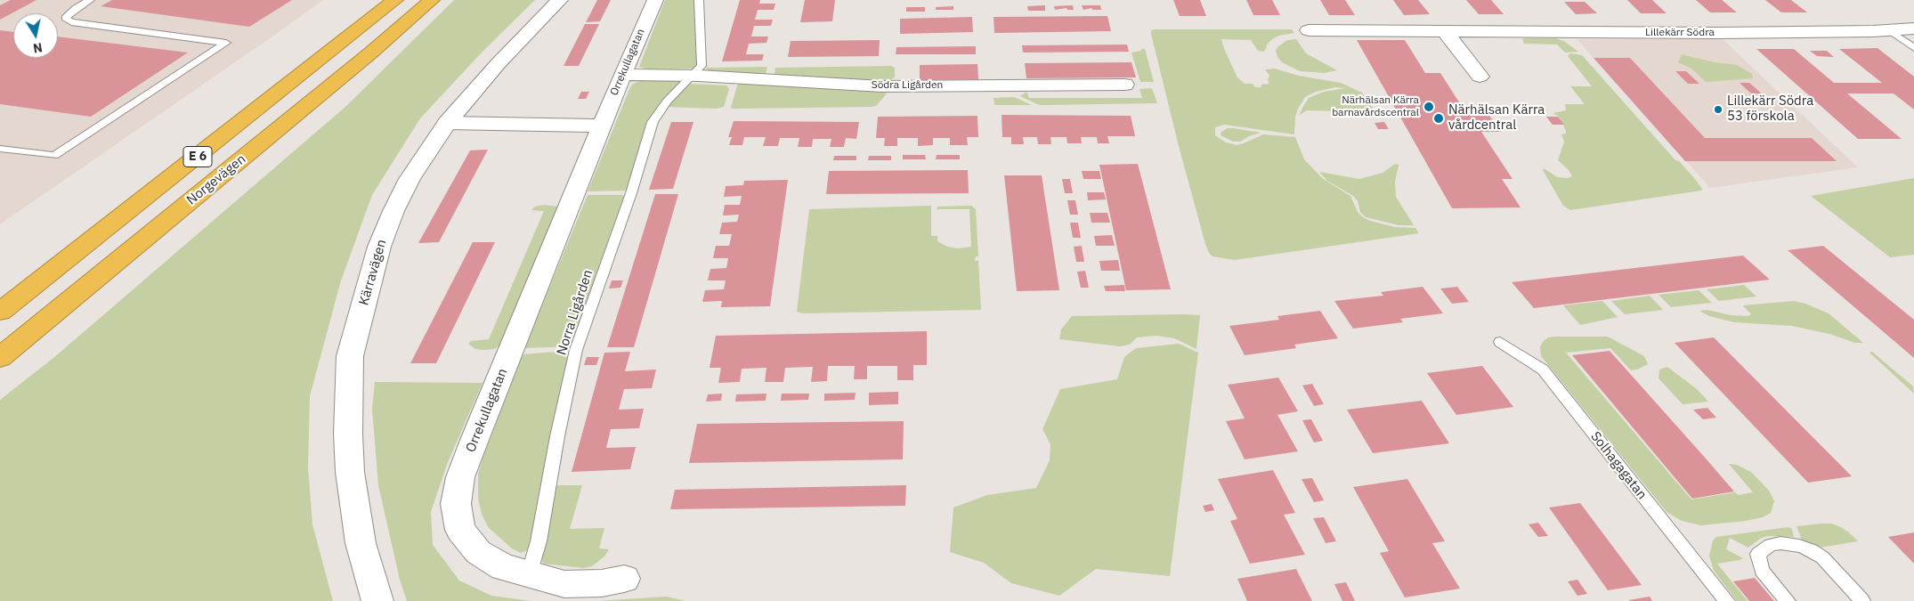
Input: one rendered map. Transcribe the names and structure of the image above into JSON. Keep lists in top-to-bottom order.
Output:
{
  "streets": {
    "highway": ["E 6", "Norgevägen"],
    "street": [
      "Lillekärr Södra",
      "Orrekullagatan",
      "Södra Ligården",
      "Kärravägen"
    ],
    "lane": ["Norra Ligården", "Solhagagatan"]
  },
  "crossings": [
    ["Orrekullagatan", "Södra Ligården"],
    ["Orrekullagatan", "Norra Ligården"],
    ["Södra Ligården", "Norra Ligården"]
  ],
  "places": ["Närhälsan Kärra barnavårdscentral", "Lillekärr Södra 53 förskola", "Närhälsan Kärra vårdcentral"],
  "north": "bottom"
}
